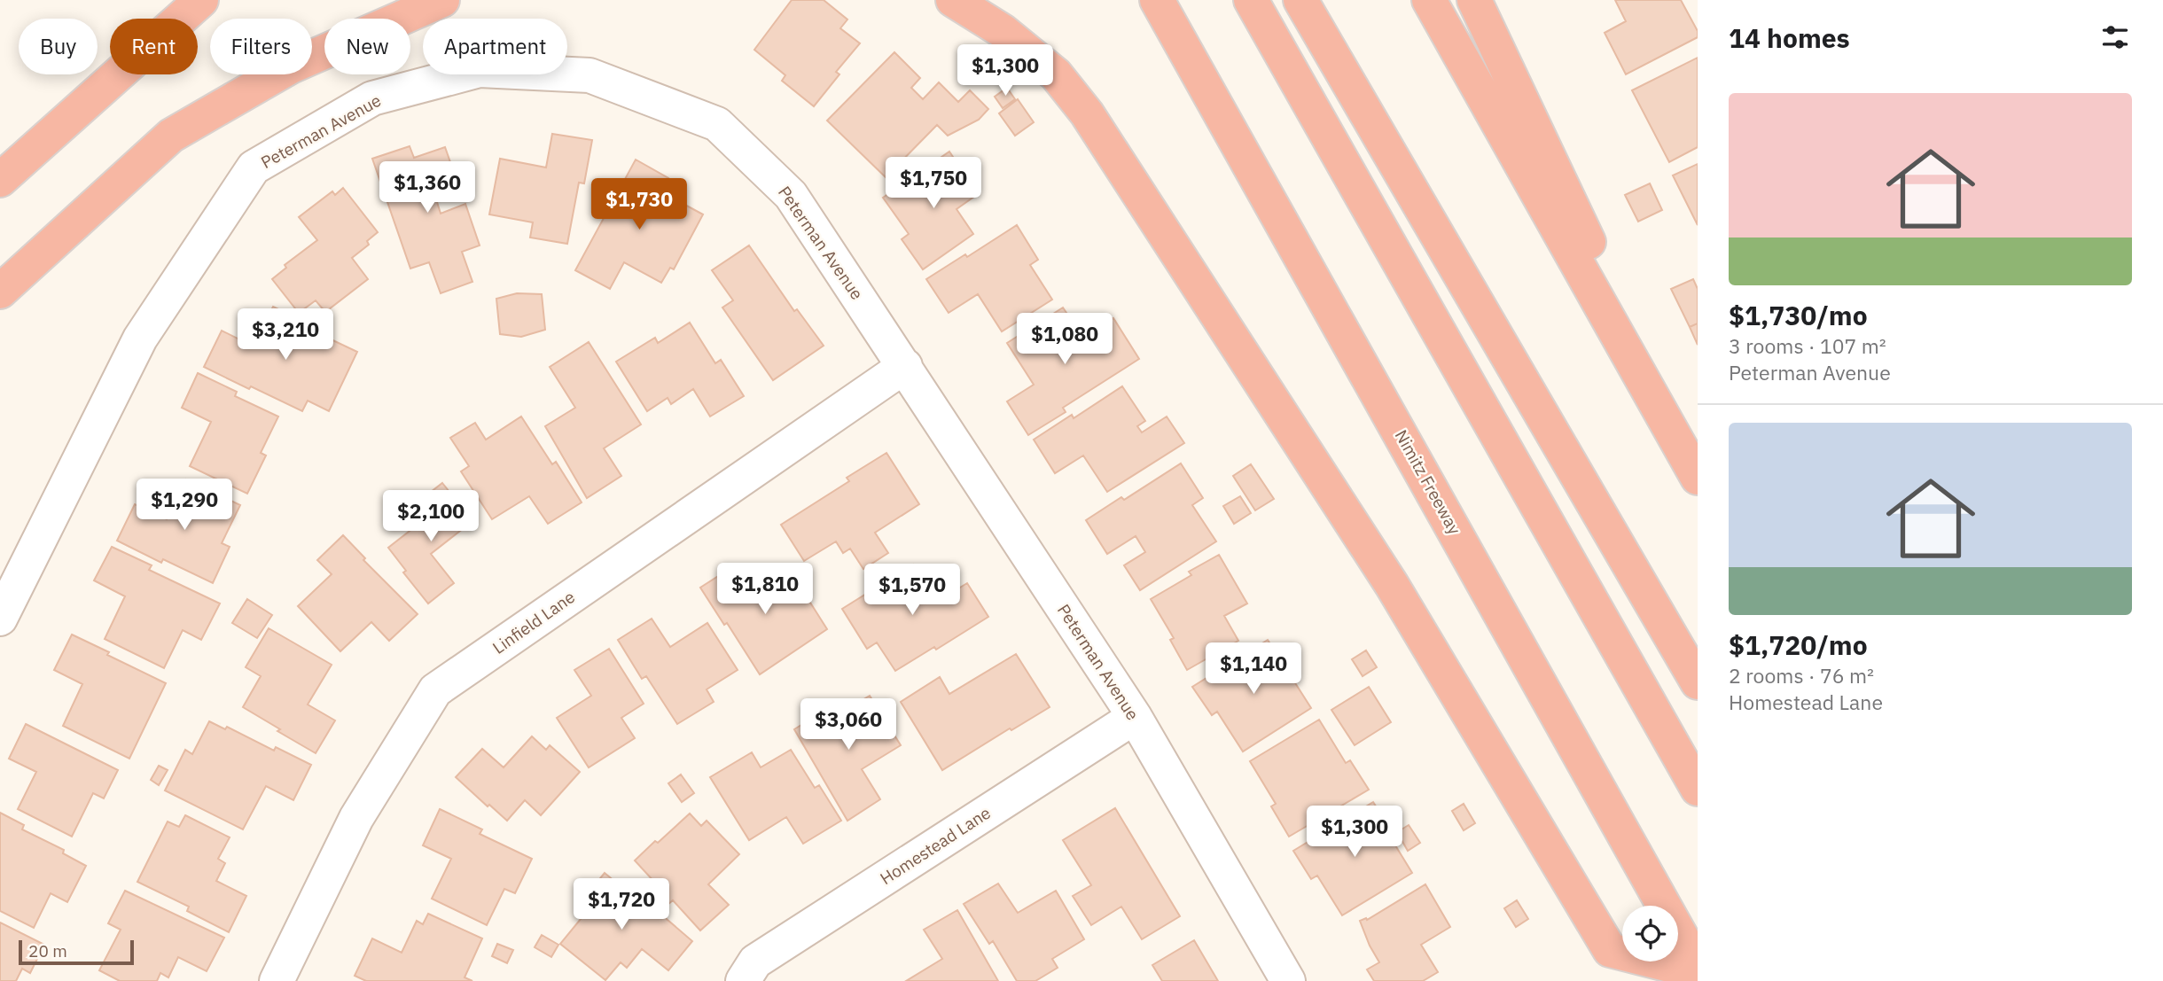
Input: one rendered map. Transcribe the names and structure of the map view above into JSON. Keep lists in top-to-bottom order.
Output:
{
  "streets": {
    "highway": ["Nimitz Freeway"],
    "street": ["Peterman Avenue", "Linfield Lane", "Homestead Lane"]
  },
  "crossings": [
    ["Peterman Avenue", "Linfield Lane"],
    ["Peterman Avenue", "Homestead Lane"]
  ],
  "scale_bar": "20 m",
  "page": {
    "heading": "14 homes",
    "chip": [
      "Buy",
      "Rent",
      "Filters",
      "New",
      "Apartment"
    ],
    "price": [
      "$1,300",
      "$1,750",
      "$1,360",
      "$1,730",
      "$3,210",
      "$1,080",
      "$1,290",
      "$2,100",
      "$1,810",
      "$1,570",
      "$1,140",
      "$3,060",
      "$1,300",
      "$1,720"
    ],
    "list": [
      {
        "name": "$1,730/mo",
        "note": "3 rooms · 107 m² · Peterman Avenue"
      },
      {
        "name": "$1,720/mo",
        "note": "2 rooms · 76 m² · Homestead Lane"
      }
    ],
    "scale": "20 m"
  }
}
